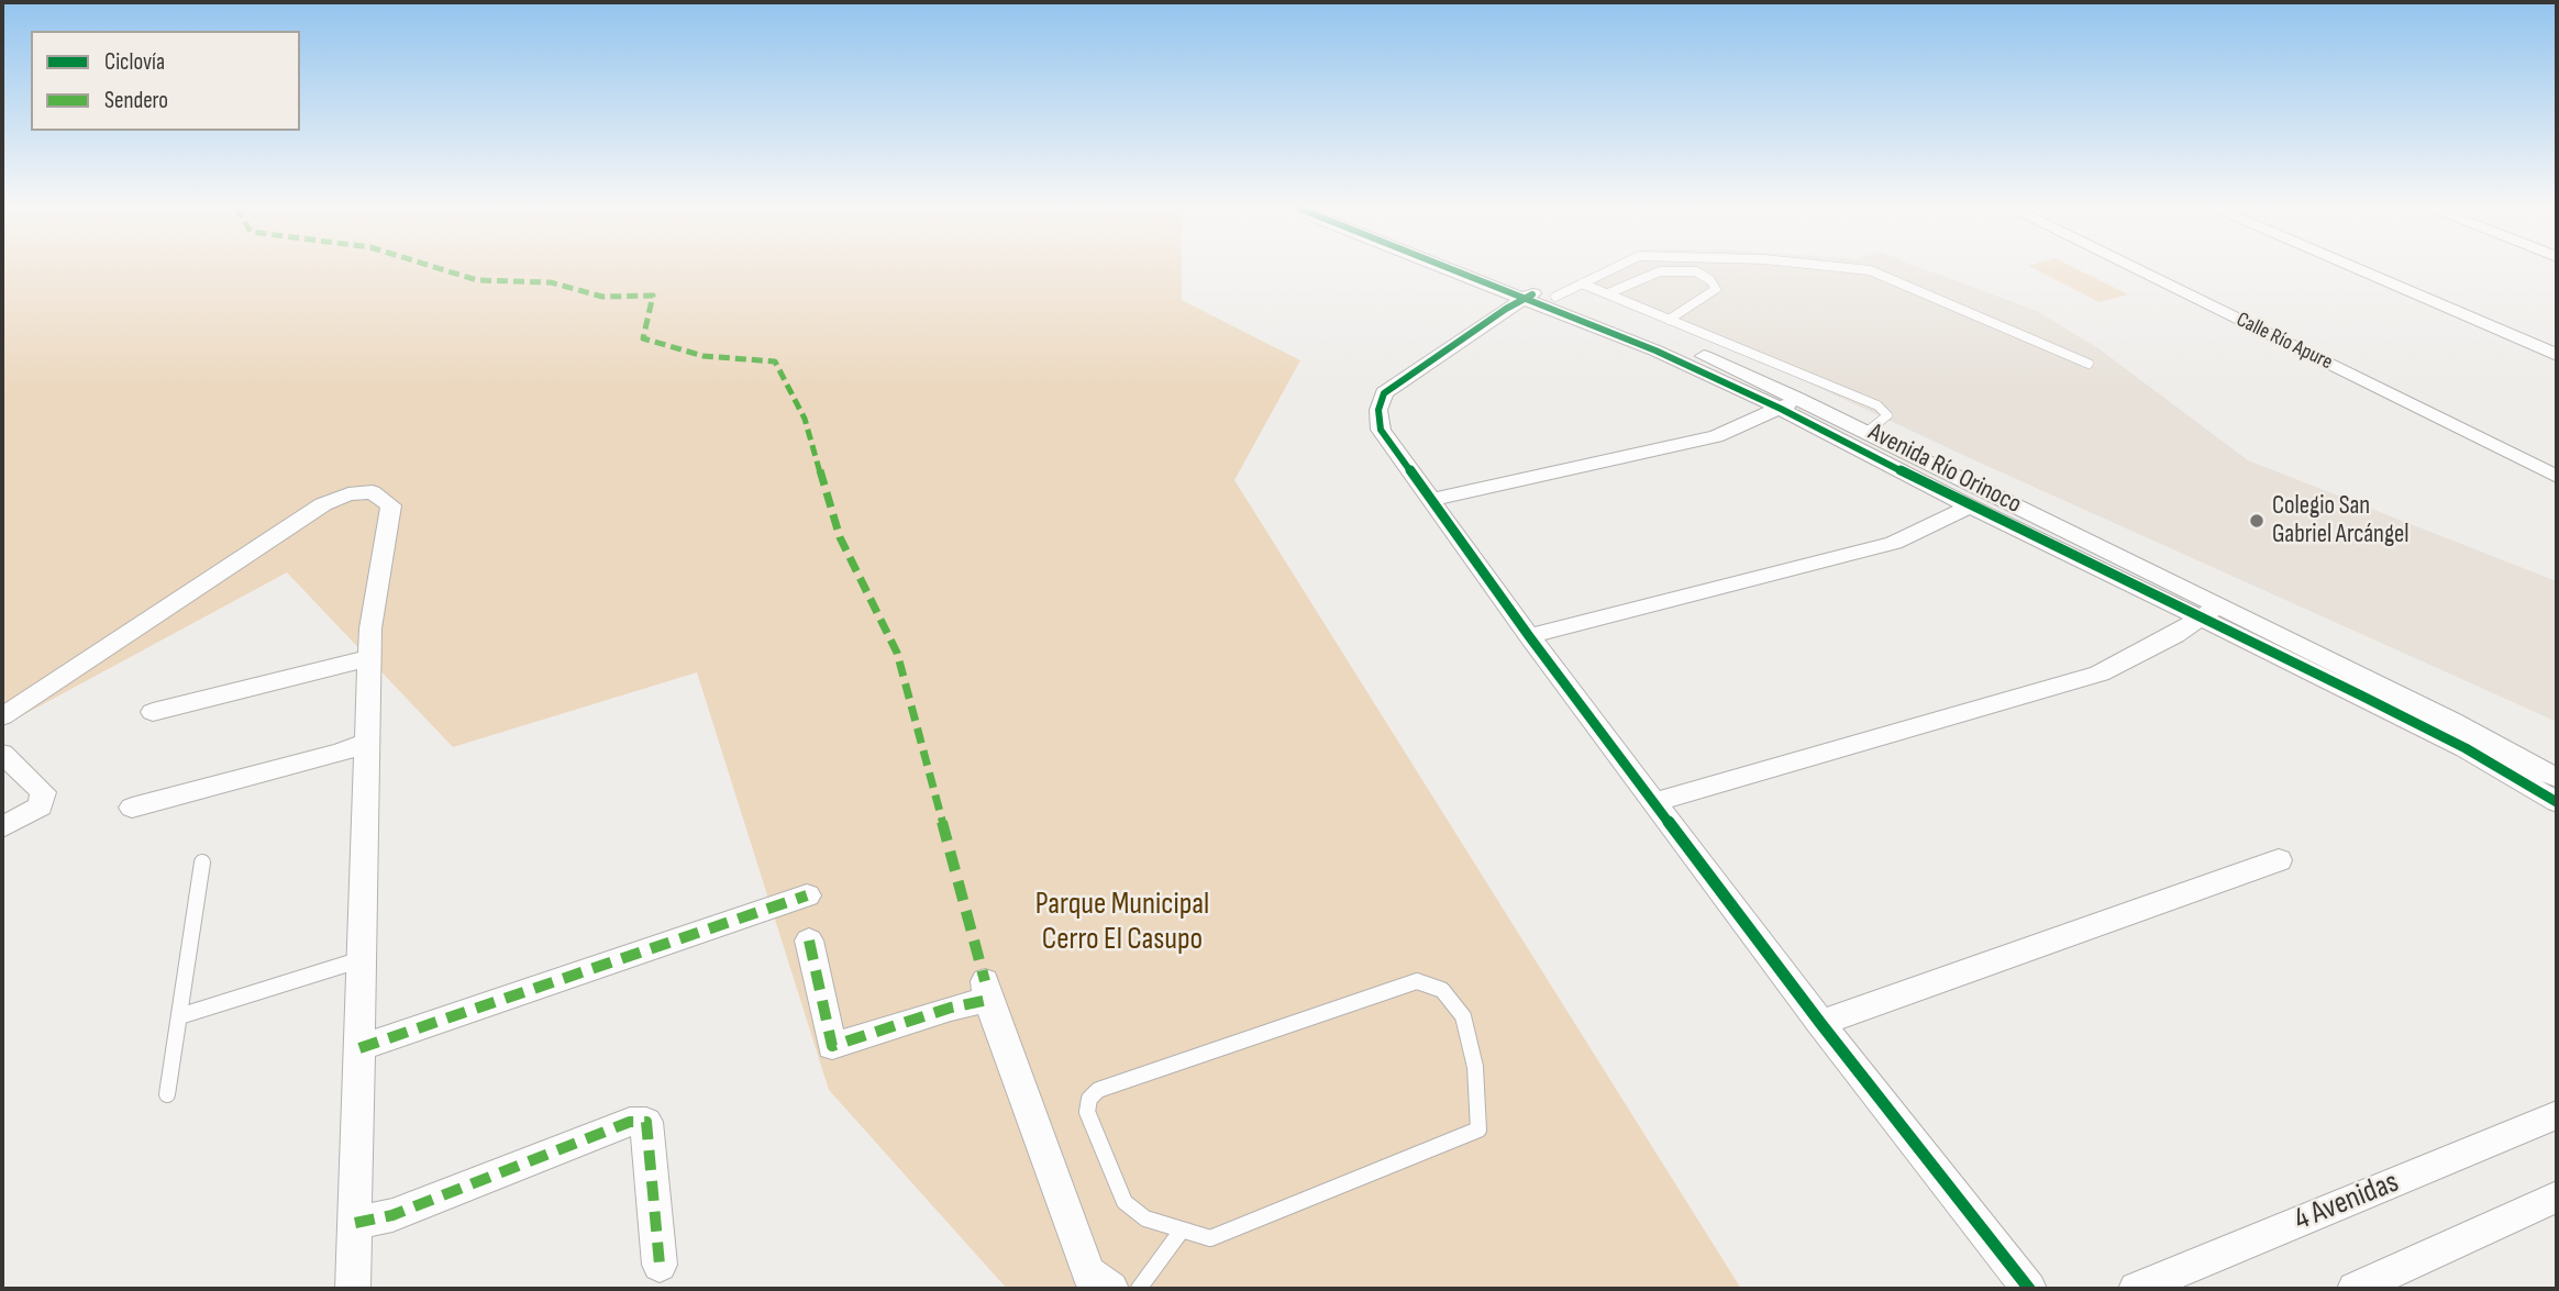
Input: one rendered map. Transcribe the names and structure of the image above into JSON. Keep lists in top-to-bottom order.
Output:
{
  "streets": {
    "street": ["Calle Río Apure", "Avenida Río Orinoco", "4 Avenidas"]
  },
  "parks": ["Parque Municipal Cerro El Casupo"],
  "places": ["Colegio San Gabriel Arcángel"],
  "legend": ["Ciclovía", "Sendero"]
}
